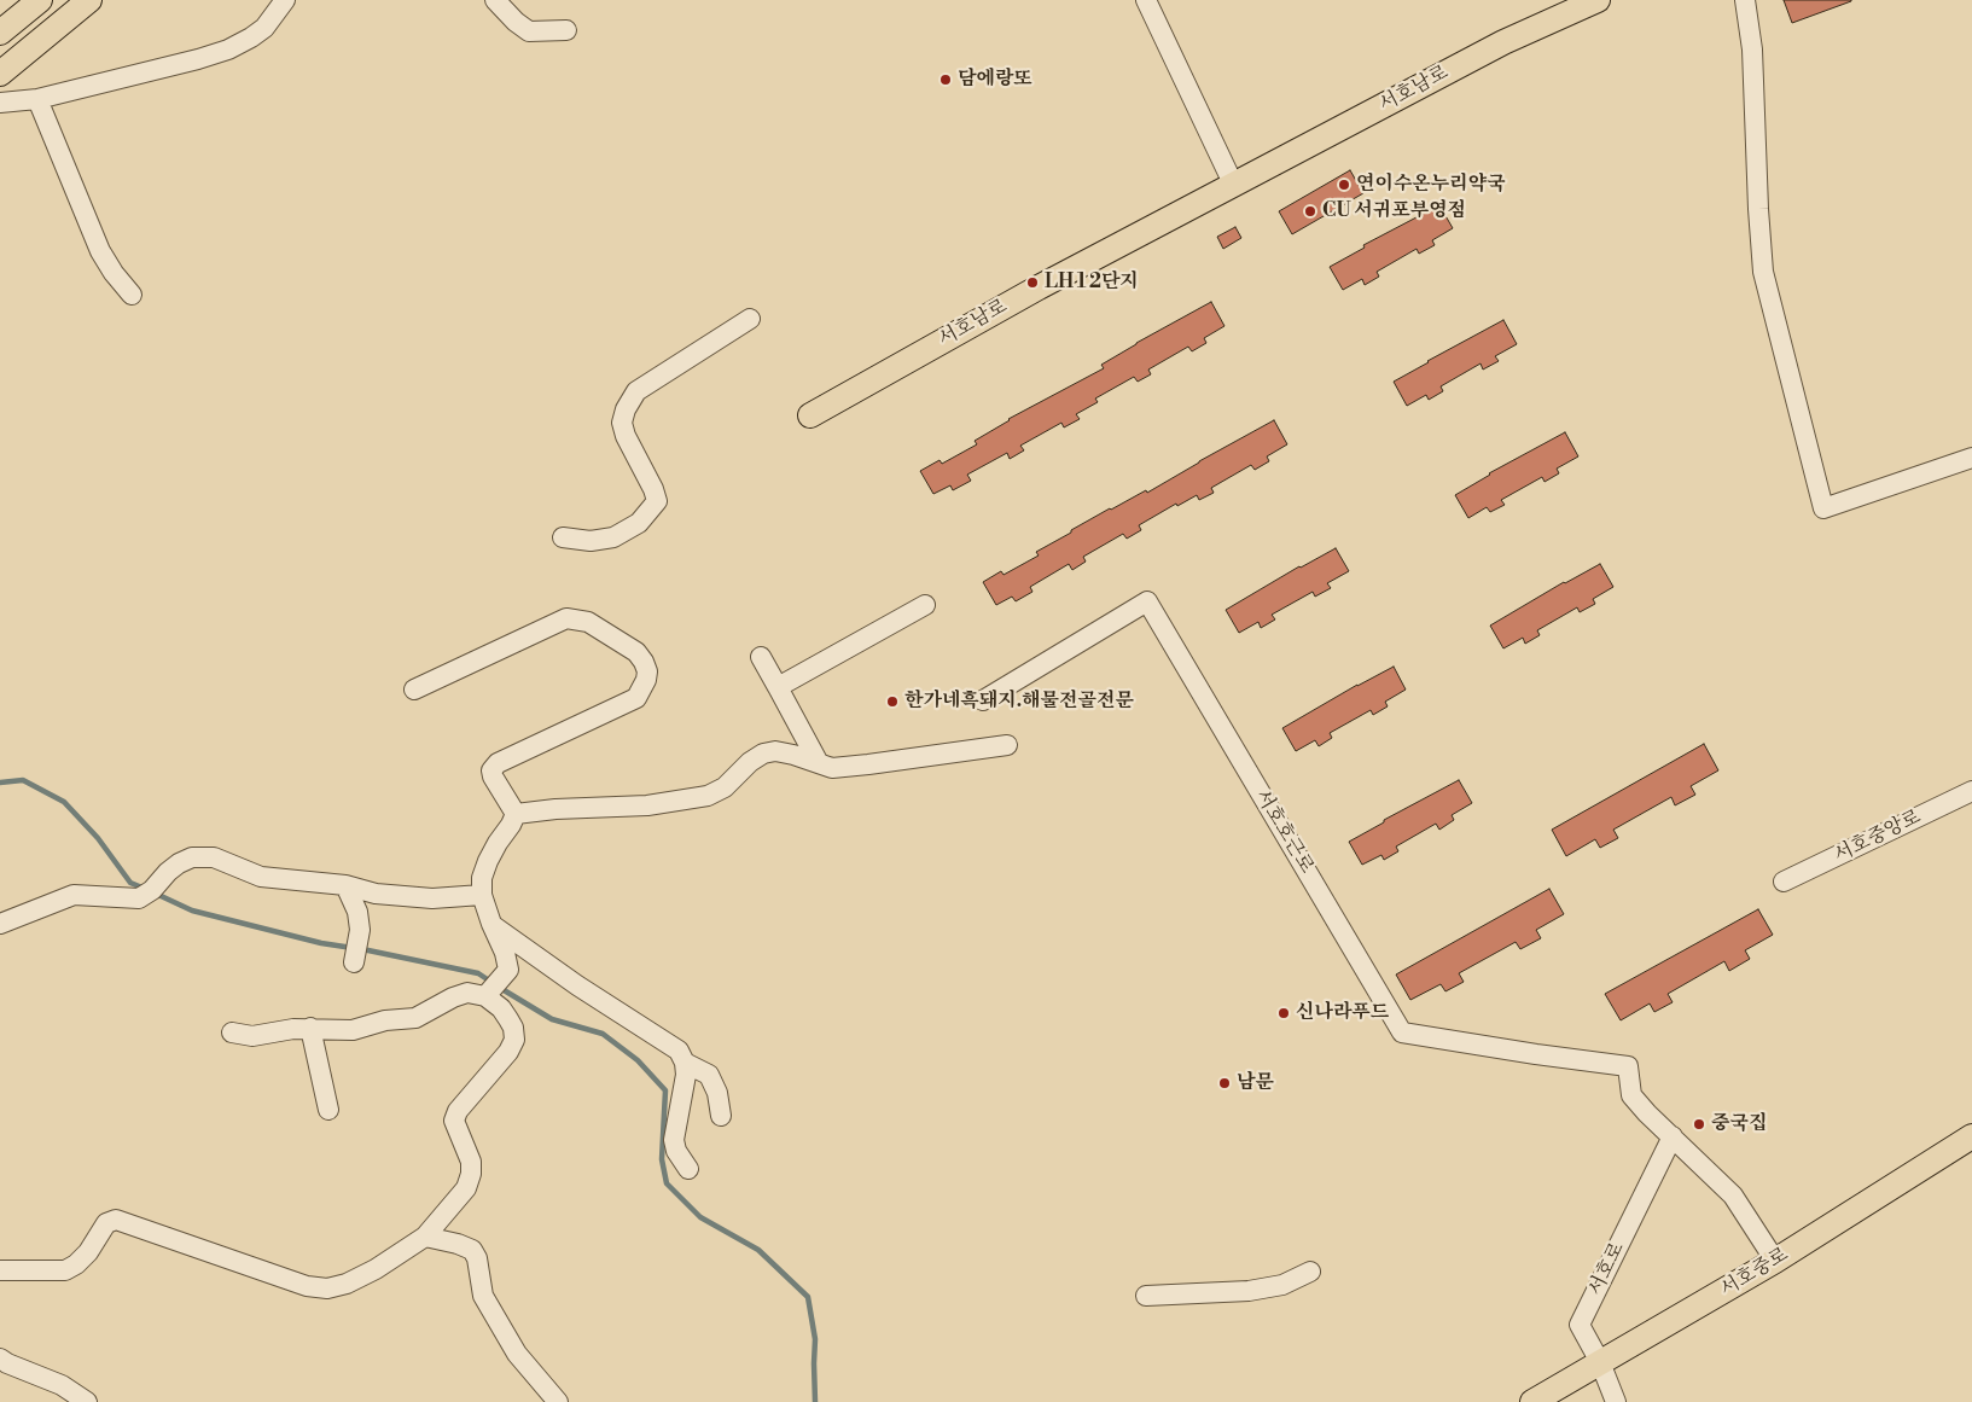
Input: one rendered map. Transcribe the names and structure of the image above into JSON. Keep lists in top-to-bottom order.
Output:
{
  "streets": {
    "main road": ["서호남로", "서호중로"],
    "street": ["서호호근로", "서호중앙로", "서호로"]
  },
  "crossings": [
    ["서호호근로", "서호로"],
    ["서호로", "서호중로"]
  ],
  "places": [
    "담에랑또",
    "연이수온누리약국",
    "CU 서귀포부영점",
    "LH 1 2단지",
    "한가네흑돼지.해물전골전문",
    "신나라푸드",
    "남문",
    "중국집"
  ]
}
